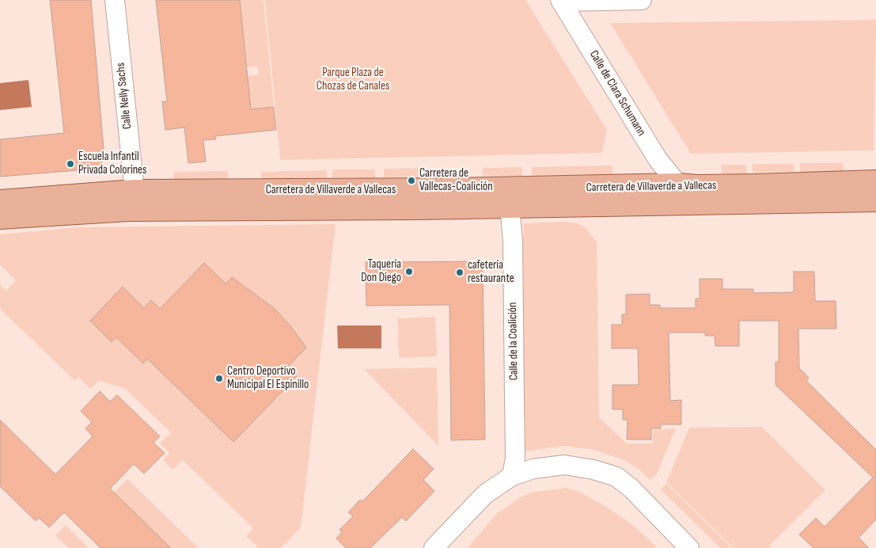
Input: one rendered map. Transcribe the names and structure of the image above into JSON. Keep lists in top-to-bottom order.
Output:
{
  "streets": {
    "main road": ["Carretera de Villaverde a Vallecas"],
    "street": ["Calle de Clara Schumann", "Calle Nelly Sachs", "Calle de la Coalición"]
  },
  "crossings": [
    ["Calle de Clara Schumann", "Carretera de Villaverde a Vallecas"],
    ["Calle Nelly Sachs", "Carretera de Villaverde a Vallecas"],
    ["Carretera de Villaverde a Vallecas", "Calle de la Coalición"]
  ],
  "parks": ["Parque Plaza de Chozas de Canales"],
  "places": [
    "Escuela Infantil Privada Colorines",
    "Carretera de Vallecas-Coalición",
    "Taquería Don Diego",
    "cafetería restaurante",
    "Centro Deportivo Municipal El Espinillo"
  ]
}
